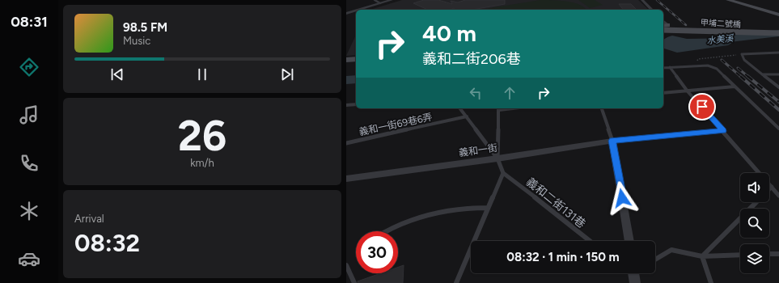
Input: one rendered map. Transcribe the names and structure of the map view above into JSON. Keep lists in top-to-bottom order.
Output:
{
  "streets": {
    "street": ["甲埔二號橋", "義和一街"],
    "lane": ["義和一街69巷6弄", "義和二街131巷"]
  },
  "water": ["水美溪"],
  "page": {
    "tabs": "08:31",
    "turn": ["40 m", "義和二街206巷"],
    "song": ["98.5 FM", "Music"],
    "tile": [
      ["26", "km/h"],
      ["Arrival", "08:32"]
    ],
    "limit": "30",
    "trip": "08:32 · 1 min · 150 m"
  }
}
